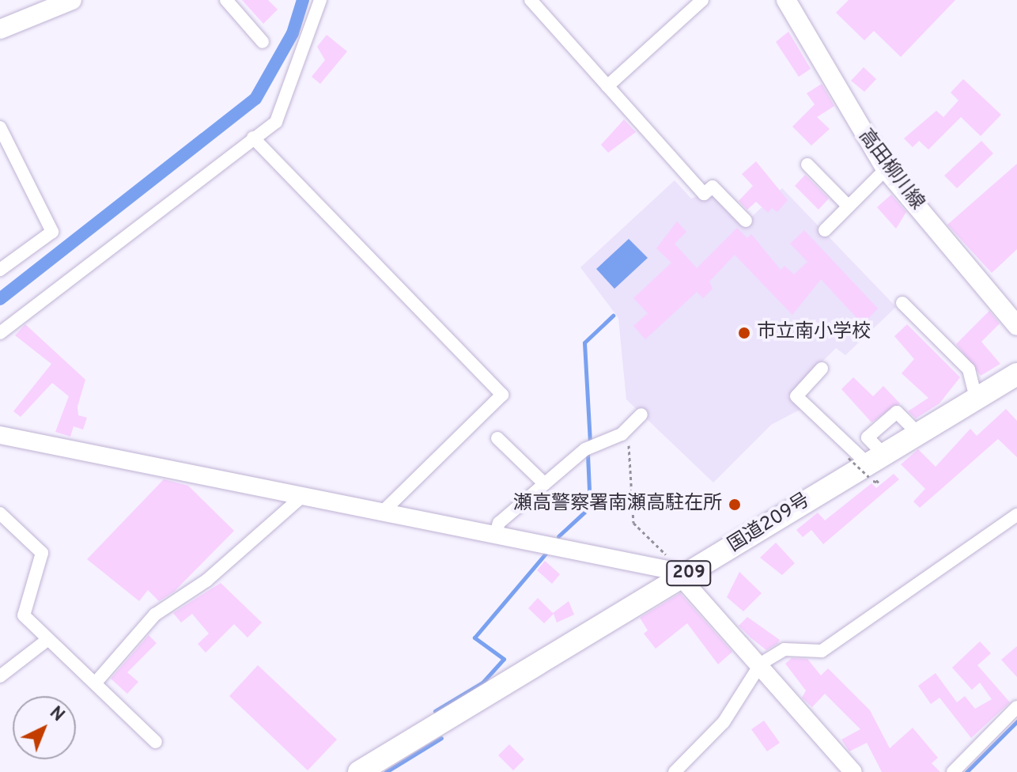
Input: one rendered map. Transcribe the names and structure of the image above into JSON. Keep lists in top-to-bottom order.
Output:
{
  "streets": {
    "highway": ["国道209号", "209"],
    "main road": ["高田柳川線"]
  },
  "places": ["市立南小学校", "瀬高警察署南瀬高駐在所"],
  "north": "top right"
}
